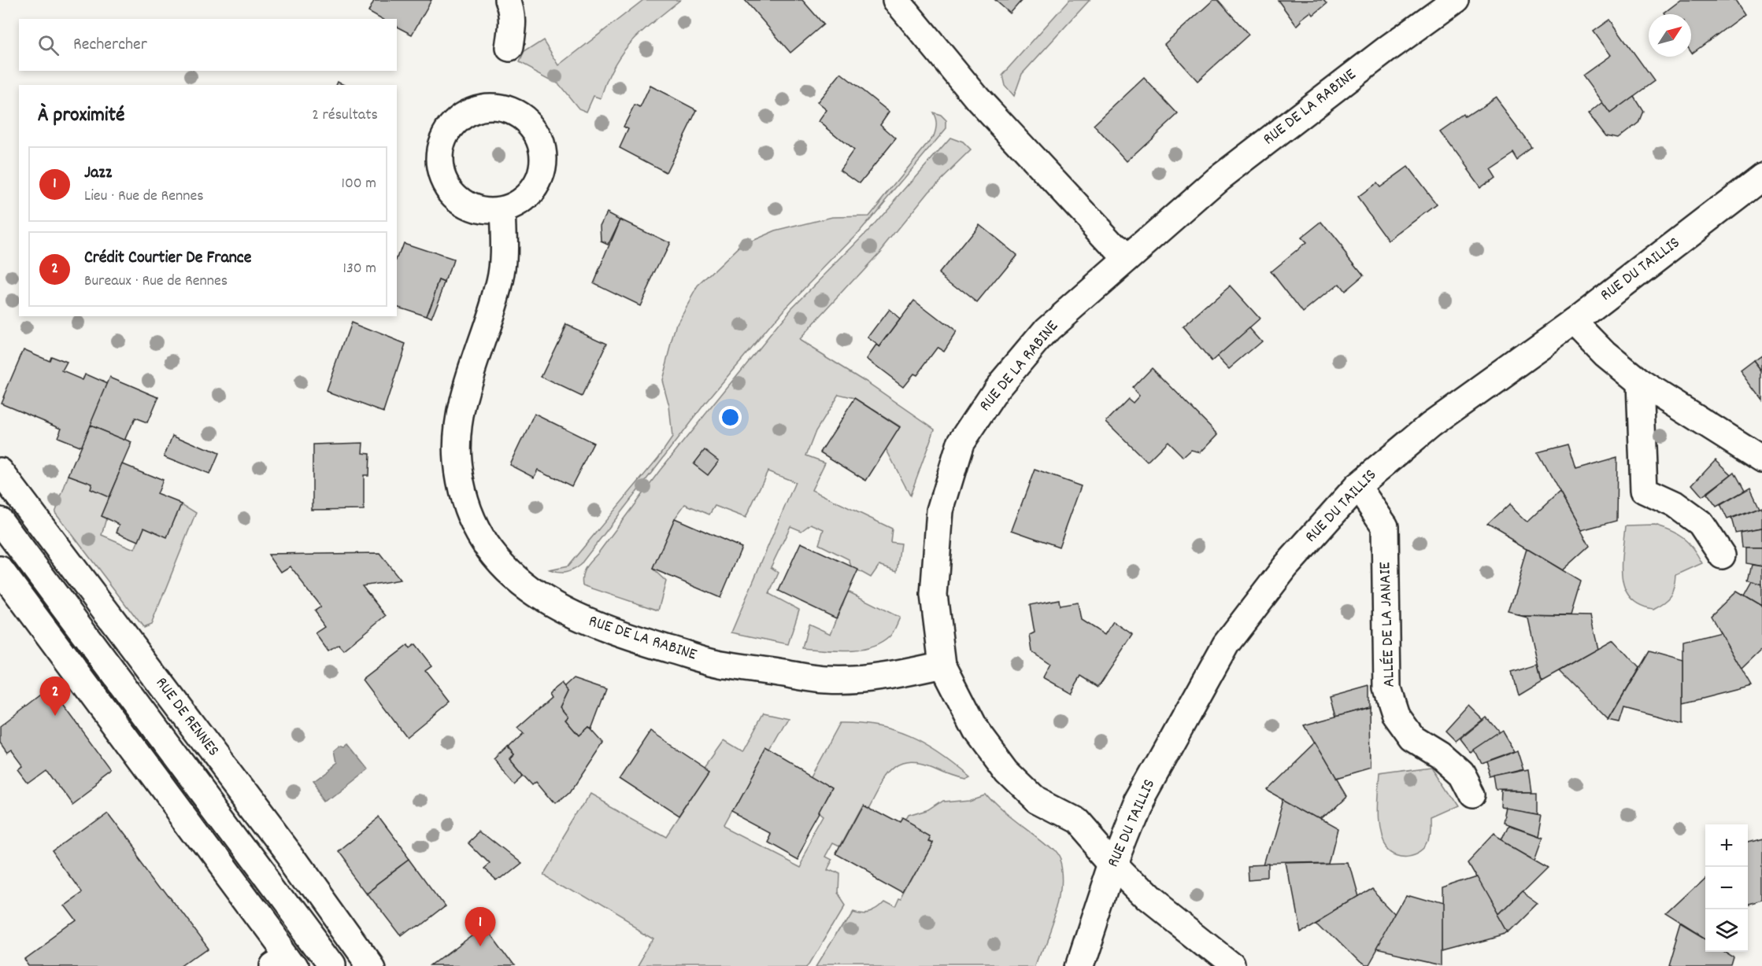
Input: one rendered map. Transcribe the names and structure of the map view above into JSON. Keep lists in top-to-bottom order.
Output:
{
  "streets": {
    "street": [
      "RUE DE LA RABINE",
      "RUE DU TAILLIS",
      "ALLÉE DE LA JANAIE",
      "RUE DE RENNES"
    ]
  },
  "crossings": [
    ["RUE DE LA RABINE", "RUE DU TAILLIS"],
    ["RUE DU TAILLIS", "ALLÉE DE LA JANAIE"]
  ],
  "north": "top right",
  "page": {
    "search": "Rechercher",
    "heading": ["À proximité", "2 résultats"],
    "list": [
      {
        "mark": "1",
        "name": "Jazz",
        "note": "Lieu · Rue de Rennes",
        "value": "100 m"
      },
      {
        "mark": "2",
        "name": "Crédit Courtier De France",
        "note": "Bureaux · Rue de Rennes",
        "value": "130 m"
      }
    ],
    "pins": ["2", "1"],
    "map_buttons": ["+", "−"]
  }
}
